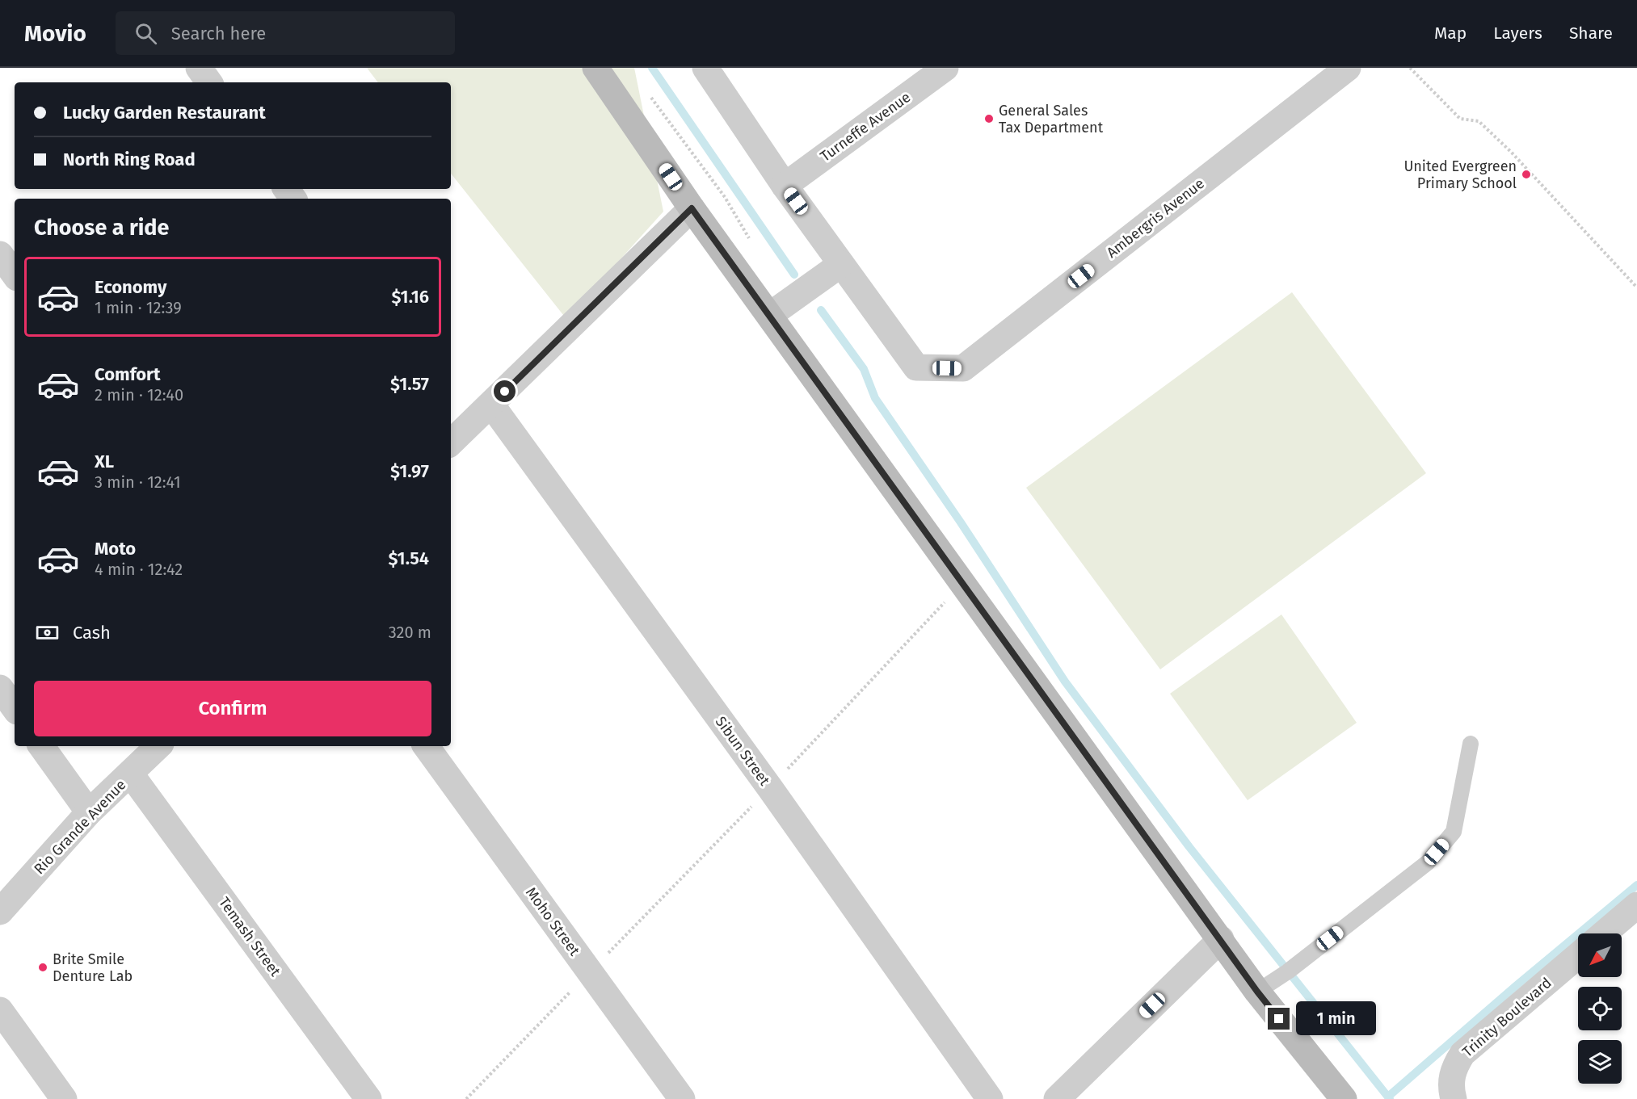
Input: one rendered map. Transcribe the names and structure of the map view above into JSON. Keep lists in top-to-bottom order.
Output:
{
  "streets": {
    "street": [
      "Turneffe Avenue",
      "Ambergris Avenue",
      "Sibun Street",
      "Rio Grande Avenue",
      "Moho Street",
      "Temash Street",
      "Trinity Boulevard"
    ]
  },
  "crossings": [
    ["Rio Grande Avenue", "Temash Street"]
  ],
  "places": ["General Sales Tax Department", "United Evergreen Primary School", "Brite Smile Denture Lab"],
  "north": "bottom left",
  "page": {
    "header": "Movio",
    "search": "Search here",
    "nav": ["Map", "Layers", "Share"],
    "banner": ["Lucky Garden Restaurant", "North Ring Road"],
    "heading": "Choose a ride",
    "list": [
      {
        "name": "Economy",
        "note": "1 min · 12:39",
        "value": "$1.16"
      },
      {
        "name": "Comfort",
        "note": "2 min · 12:40",
        "value": "$1.57"
      },
      {
        "name": "XL",
        "note": "3 min · 12:41",
        "value": "$1.97"
      },
      {
        "name": "Moto",
        "note": "4 min · 12:42",
        "value": "$1.54"
      }
    ],
    "pay": ["Cash", "320 m"],
    "buttons": "Confirm",
    "bubble": "1 min"
  }
}
